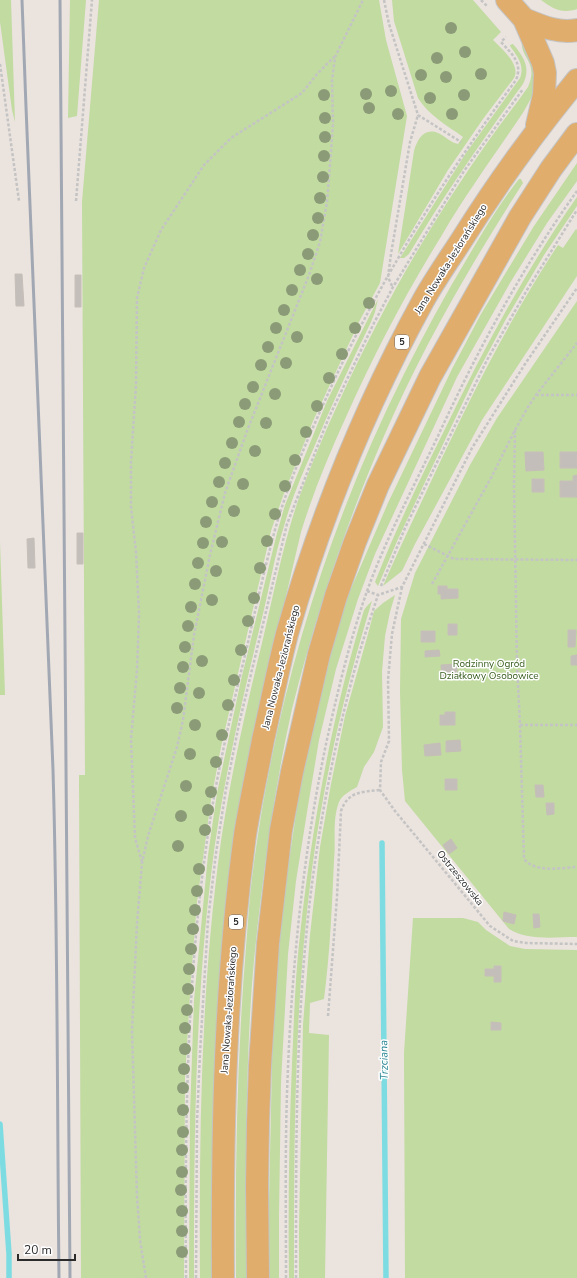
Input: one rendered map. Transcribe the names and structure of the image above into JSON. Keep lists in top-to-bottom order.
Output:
{
  "streets": {
    "main road": ["Jana Nowaka-Jeziorańskiego", "5"],
    "path": ["Ostrzeszowska"]
  },
  "water": ["Trzciana"],
  "parks": ["Rodzinny Ogród Działkowy Osobowice"],
  "scale_bar": "20 m"
}
